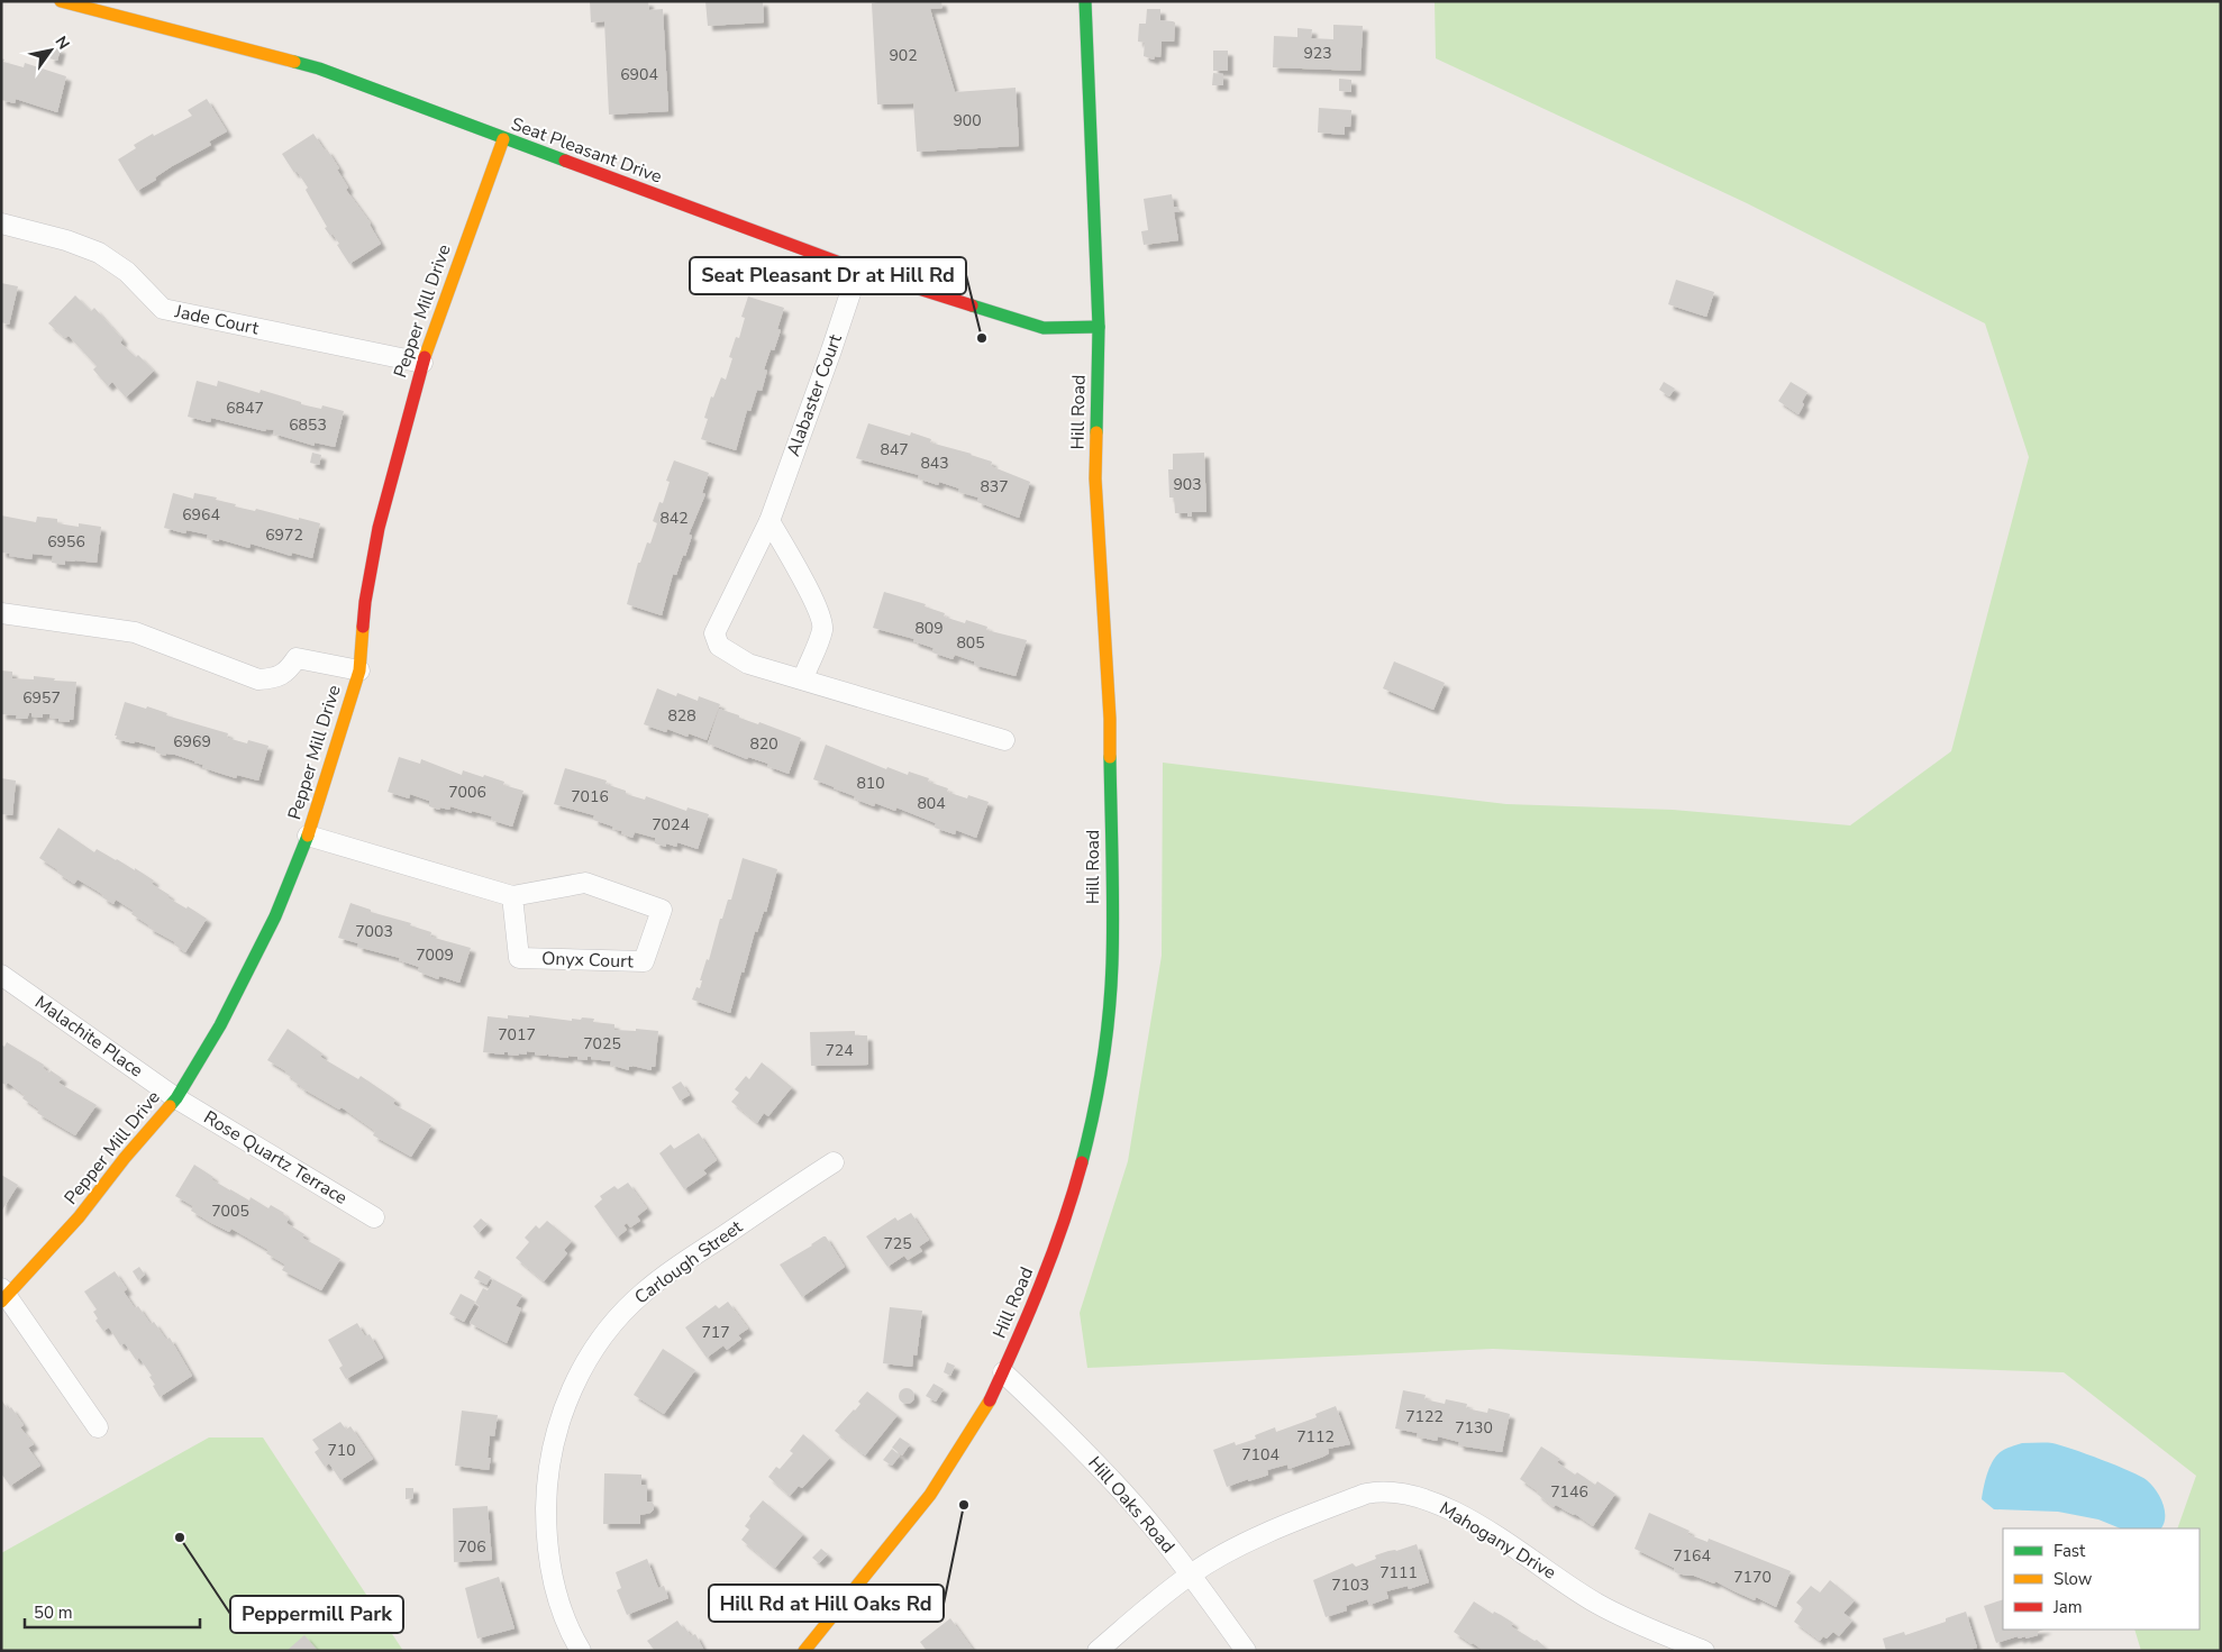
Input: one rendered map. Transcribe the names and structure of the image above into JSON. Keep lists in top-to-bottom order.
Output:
{
  "streets": {
    "street": [
      "Seat Pleasant Drive",
      "Pepper Mill Drive",
      "Jade Court",
      "Alabaster Court",
      "Hill Road",
      "Onyx Court",
      "Malachite Place",
      "Rose Quartz Terrace",
      "Carlough Street",
      "Hill Oaks Road",
      "Mahogany Drive"
    ]
  },
  "crossings": [
    ["Seat Pleasant Drive", "Pepper Mill Drive"],
    ["Seat Pleasant Drive", "Alabaster Court"],
    ["Seat Pleasant Drive", "Hill Road"],
    ["Pepper Mill Drive", "Jade Court"],
    ["Pepper Mill Drive", "Onyx Court"],
    ["Pepper Mill Drive", "Malachite Place"],
    ["Pepper Mill Drive", "Rose Quartz Terrace"],
    ["Hill Road", "Hill Oaks Road"],
    ["Malachite Place", "Rose Quartz Terrace"],
    ["Hill Oaks Road", "Mahogany Drive"]
  ],
  "places": ["Seat Pleasant Dr at Hill Rd", "Hill Rd at Hill Oaks Rd", "Peppermill Park"],
  "house_numbers": [
    "923",
    "902",
    "6904",
    "900",
    "6847",
    "6853",
    "847",
    "843",
    "903",
    "837",
    "6964",
    "842",
    "6972",
    "6956",
    "809",
    "805",
    "6957",
    "828",
    "6969",
    "820",
    "810",
    "7006",
    "7016",
    "804",
    "7024",
    "7003",
    "7009",
    "7017",
    "7025",
    "724",
    "7005",
    "725",
    "717",
    "7122",
    "7130",
    "7112",
    "710",
    "7104",
    "7146",
    "706",
    "7164",
    "7111",
    "7170",
    "7103"
  ],
  "legend": ["Fast", "Slow", "Jam"],
  "scale_bar": "50 m",
  "north": "top right"
}
